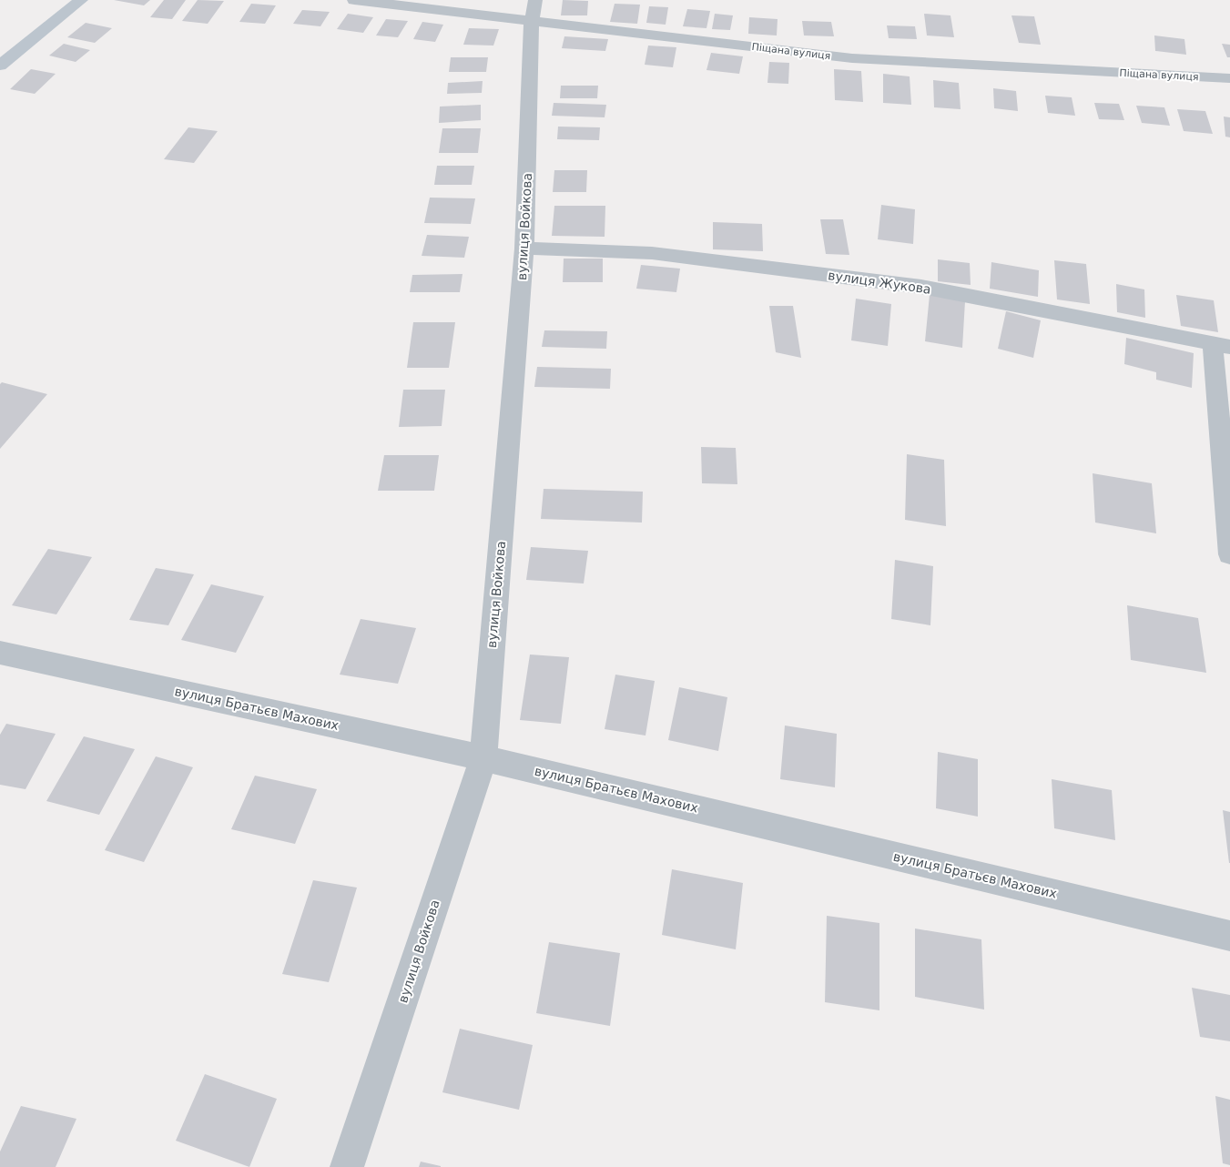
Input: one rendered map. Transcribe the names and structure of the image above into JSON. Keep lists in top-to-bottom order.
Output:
{
  "streets": {
    "street": [
      "Піщана вулиця",
      "вулиця Войкова",
      "вулиця Жукова",
      "вулиця Братьєв Махових"
    ]
  },
  "crossings": [
    ["Піщана вулиця", "вулиця Войкова"],
    ["вулиця Войкова", "вулиця Жукова"],
    ["вулиця Войкова", "вулиця Братьєв Махових"]
  ]
}
